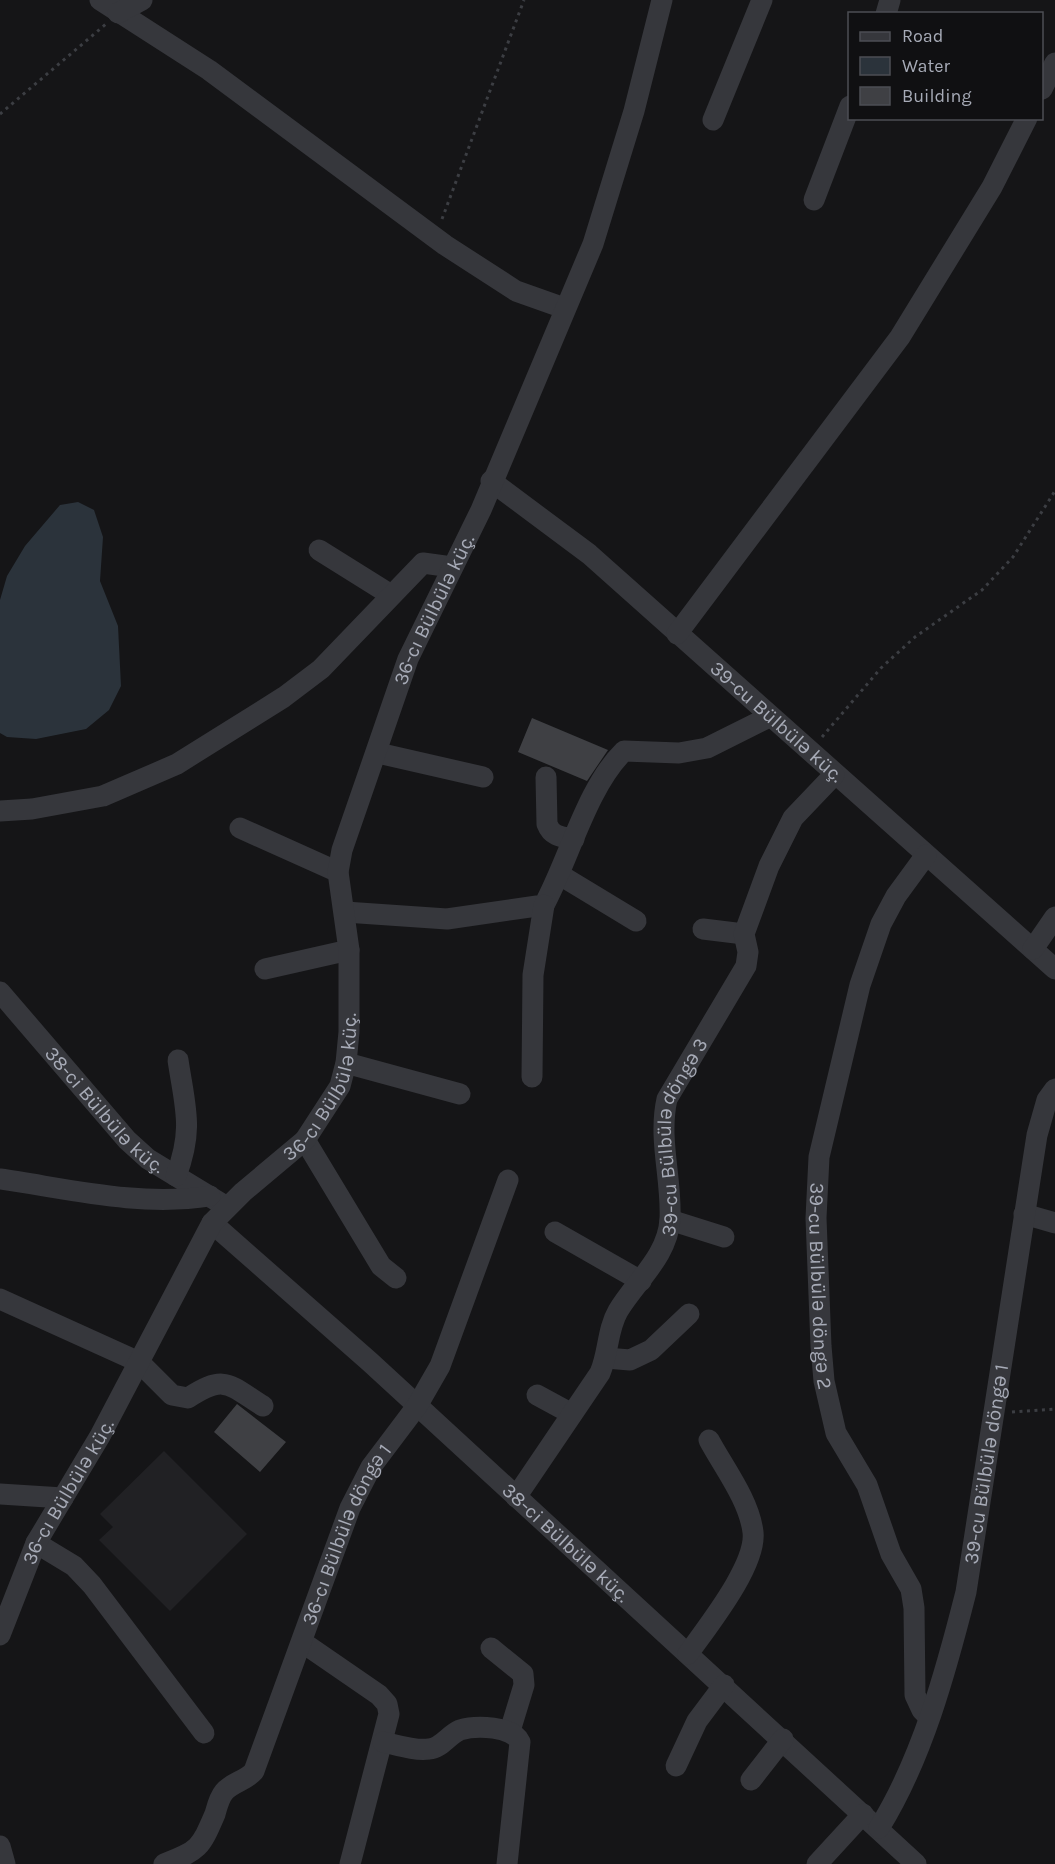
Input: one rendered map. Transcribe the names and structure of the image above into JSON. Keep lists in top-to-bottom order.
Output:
{
  "streets": {
    "street": [
      "36-cı Bülbülə küç.",
      "39-cu Bülbülə küç.",
      "38-ci Bülbülə küç.",
      "39-cu Bülbülə döngə 3",
      "39-cu Bülbülə döngə 2",
      "39-cu Bülbülə döngə 1",
      "36-cı Bülbülə döngə 1"
    ]
  },
  "crossings": [
    ["36-cı Bülbülə küç.", "39-cu Bülbülə küç."],
    ["36-cı Bülbülə küç.", "38-ci Bülbülə küç."],
    ["39-cu Bülbülə küç.", "39-cu Bülbülə döngə 3"],
    ["39-cu Bülbülə küç.", "39-cu Bülbülə döngə 2"],
    ["38-ci Bülbülə küç.", "39-cu Bülbülə döngə 3"],
    ["38-ci Bülbülə küç.", "39-cu Bülbülə döngə 1"],
    ["38-ci Bülbülə küç.", "36-cı Bülbülə döngə 1"],
    ["39-cu Bülbülə döngə 2", "39-cu Bülbülə döngə 1"]
  ],
  "legend": ["Road", "Water", "Building"]
}
